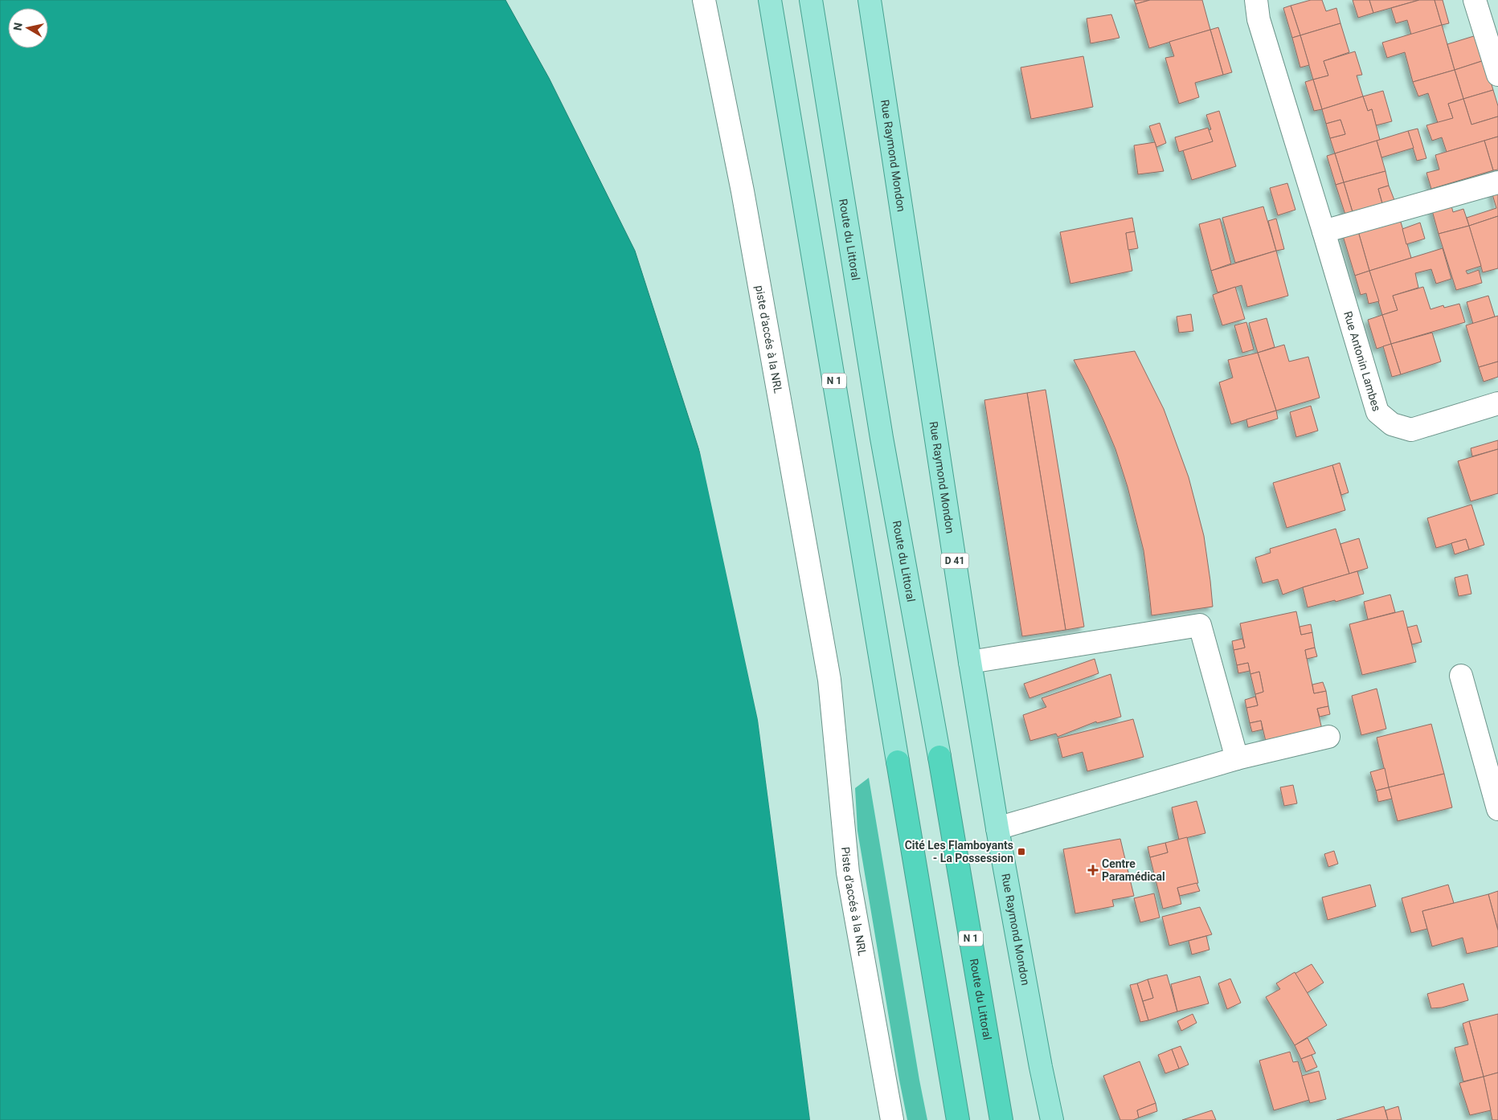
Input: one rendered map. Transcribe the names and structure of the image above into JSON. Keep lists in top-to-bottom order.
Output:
{
  "streets": {
    "highway": ["Route du Littoral", "N 1"],
    "main road": ["Rue Raymond Mondon", "D 41"],
    "street": ["piste d'accés à la NRL", "Rue Antonin Lambes", "Piste d'accés à la NRL"]
  },
  "crossings": [
    ["piste d'accés à la NRL", "Piste d'accés à la NRL"]
  ],
  "places": {
    "transit": ["Cité Les Flamboyants - La Possession"],
    "health": ["Centre Paramédical"]
  },
  "north": "left"
}
